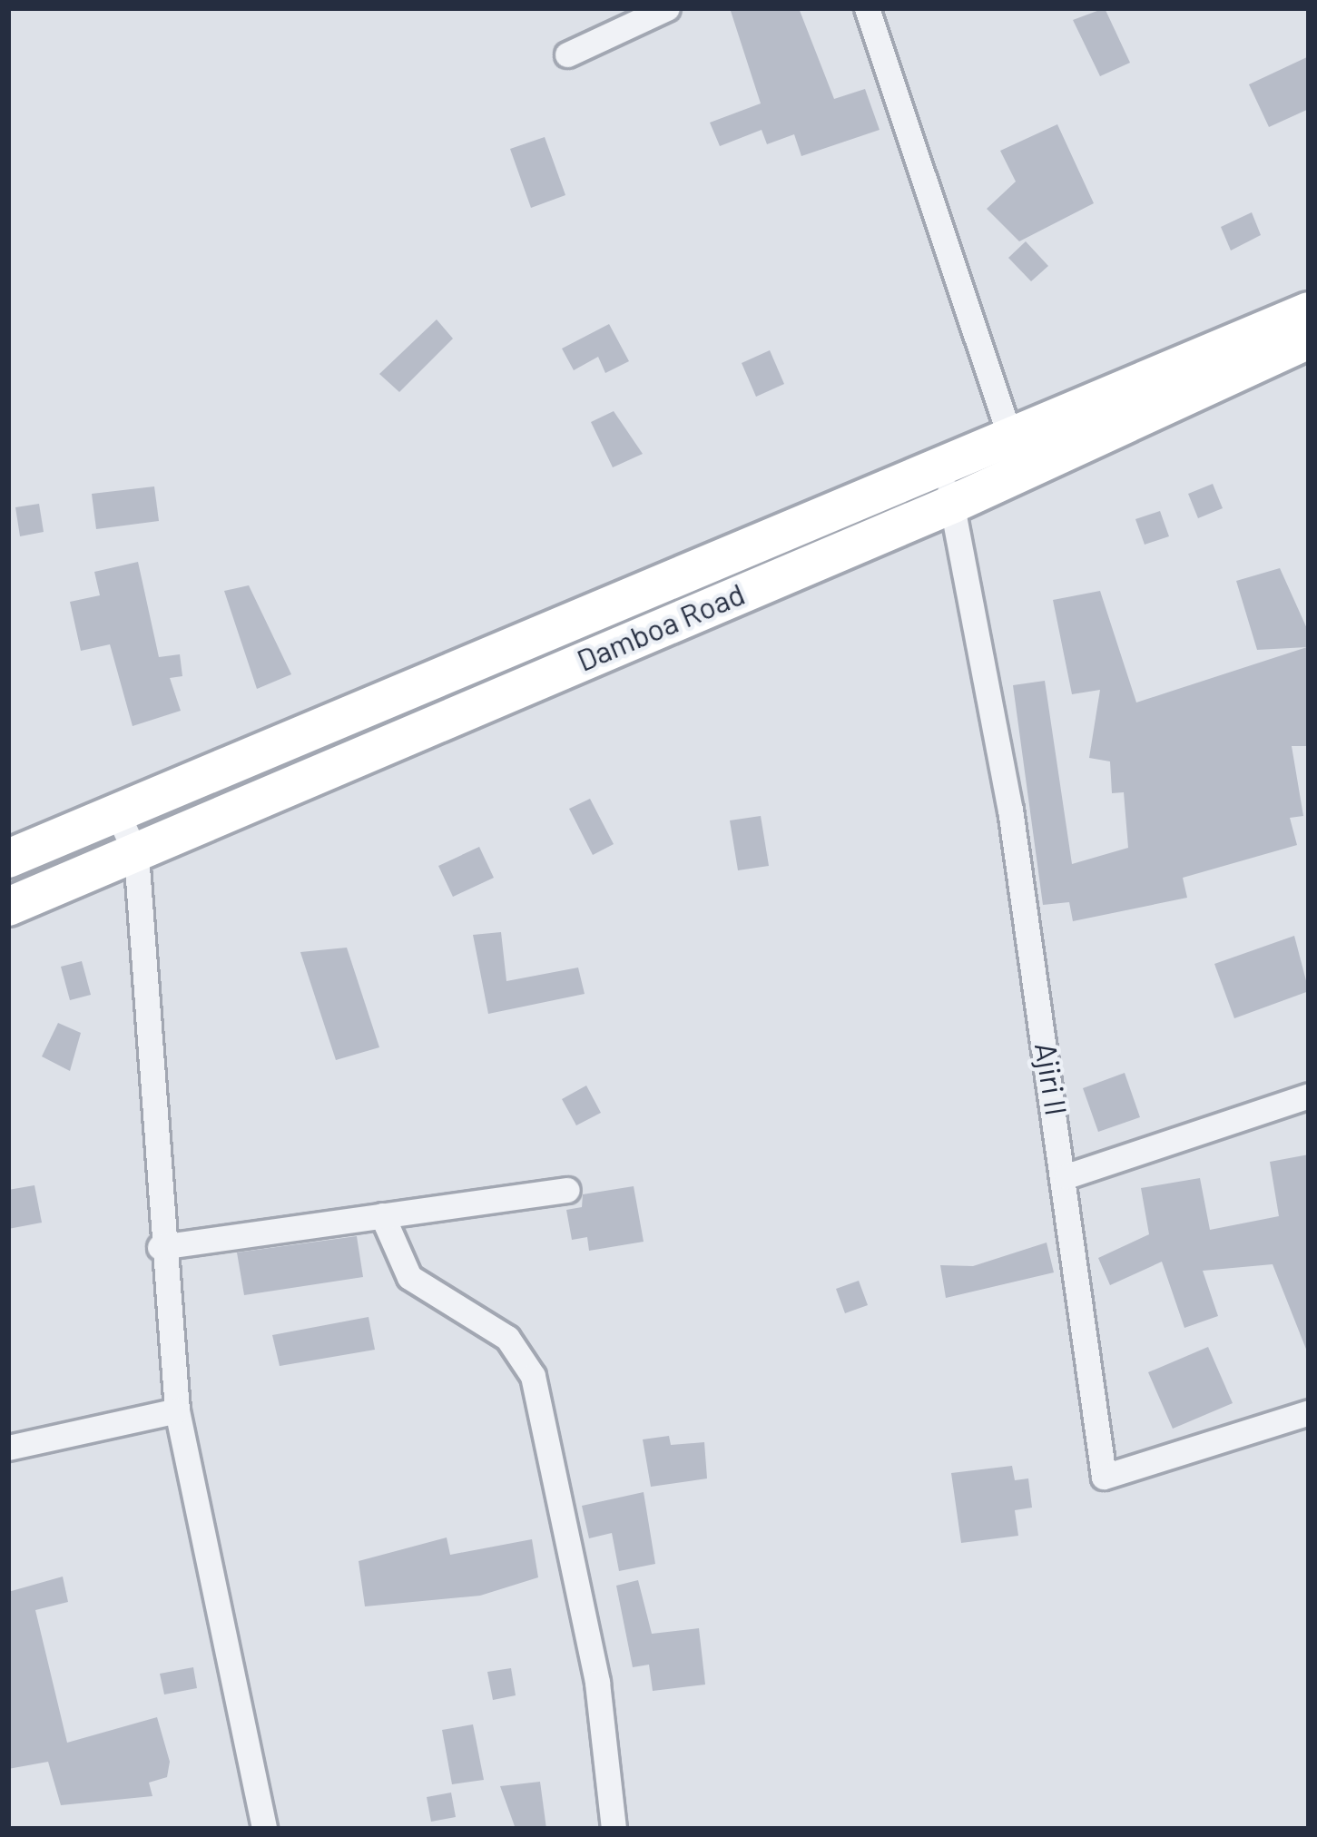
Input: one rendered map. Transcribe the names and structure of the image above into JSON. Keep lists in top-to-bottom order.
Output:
{
  "streets": {
    "main road": ["Damboa Road"],
    "street": ["Ajiri II"]
  },
  "crossings": [
    ["Damboa Road", "Ajiri II"]
  ]
}
